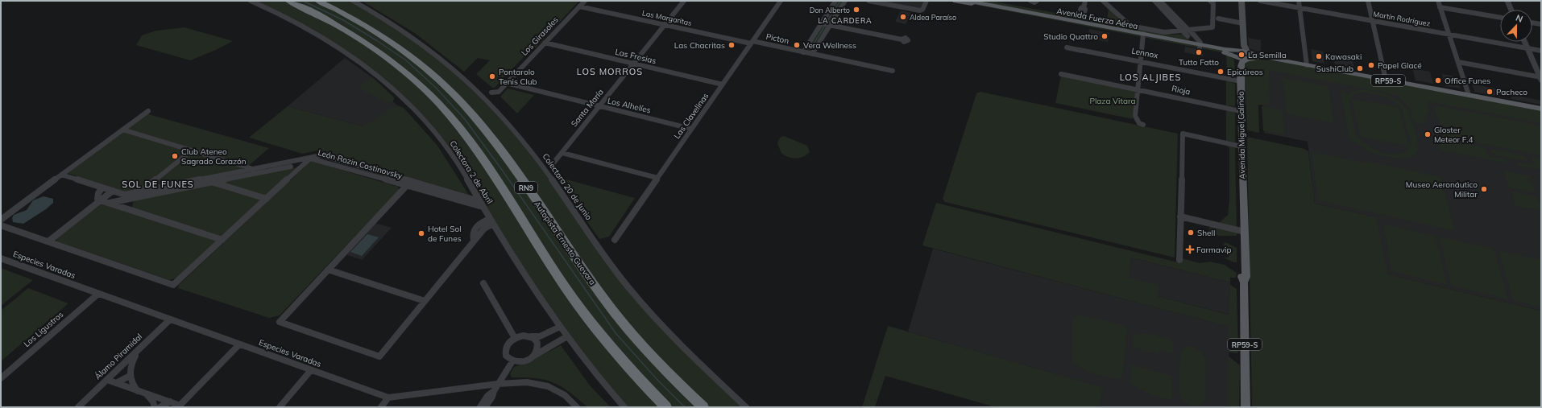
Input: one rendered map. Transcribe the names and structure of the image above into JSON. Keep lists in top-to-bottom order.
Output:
{
  "streets": {
    "highway": ["RN9", "Autopista Ernesto Guevara"],
    "main road": ["Avenida Fuerza Aérea", "RP59-S", "Avenida Miguel Galindo"],
    "street": [
      "Las Margaritas",
      "Martín Rodríguez",
      "Los Girasoles",
      "Picton",
      "Lennox",
      "Las Fresias",
      "Rioja",
      "Los Alhelíes",
      "Santa María",
      "Las Clavelinas",
      "León Rozin Costinovsky",
      "Colectora 2 de Abril",
      "Colectora 20 de Junio",
      "Especies Varadas",
      "Los Ligustros",
      "Álamo Piramidal"
    ]
  },
  "crossings": [
    ["Las Margaritas", "Los Girasoles"],
    ["Las Margaritas", "Picton"],
    ["Las Margaritas", "Santa María"],
    ["Las Margaritas", "Las Clavelinas"],
    ["Avenida Fuerza Aérea", "Avenida Miguel Galindo"],
    ["Los Girasoles", "Las Fresias"],
    ["Los Girasoles", "Los Alhelíes"],
    ["Picton", "Las Clavelinas"],
    ["Lennox", "Avenida Miguel Galindo"],
    ["Las Fresias", "Santa María"],
    ["Las Fresias", "Las Clavelinas"],
    ["Rioja", "Avenida Miguel Galindo"],
    ["Los Alhelíes", "Santa María"],
    ["Los Alhelíes", "Las Clavelinas"],
    ["León Rozin Costinovsky", "Colectora 2 de Abril"],
    ["Especies Varadas", "Los Ligustros"],
    ["Especies Varadas", "Álamo Piramidal"]
  ],
  "districts": [
    "LA CARDERA",
    "LOS MORROS",
    "LOS ALJIBES",
    "SOL DE FUNES"
  ],
  "parks": ["Plaza Vitara"],
  "places": {
    "other": [
      "Don Alberto",
      "Aldea Paraíso",
      "Studio Quattro",
      "Las Chacritas",
      "Vera Wellness",
      "Tutto Fatto",
      "La Semilla",
      "Kawasaki",
      "Papel Glacé",
      "SushiClub",
      "Epicúreos",
      "Pontarolo Tenis Club",
      "Office Funes",
      "Pacheco",
      "Gloster Meteor F.4",
      "Club Ateneo Sagrado Corazón",
      "Museo Aeronáutico Militar",
      "Shell",
      "Hotel Sol de Funes"
    ],
    "health": ["Farmavip"]
  },
  "north": "top"
}
